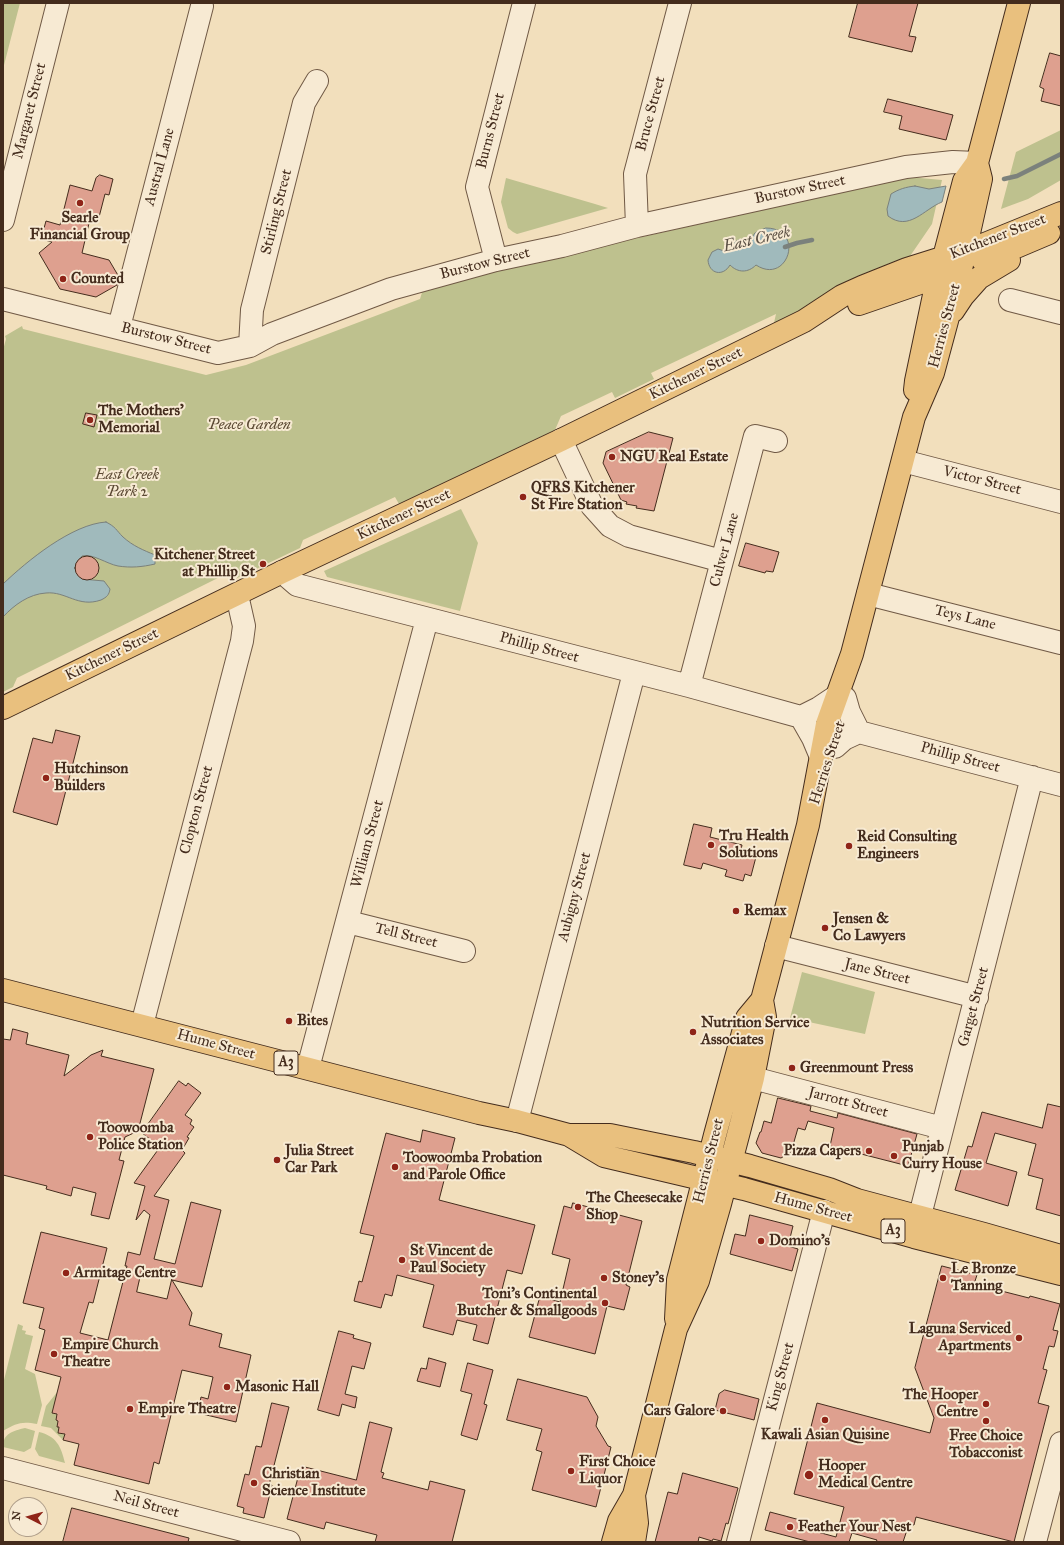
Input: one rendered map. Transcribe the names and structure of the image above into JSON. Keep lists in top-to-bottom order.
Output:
{
  "streets": {
    "main road": [
      "Kitchener Street",
      "Herries Street",
      "Hume Street",
      "A3"
    ],
    "street": [
      "Margaret Street",
      "Bruce Street",
      "Burns Street",
      "Austral Lane",
      "Burstow Street",
      "Stirling Street",
      "Victor Street",
      "Culver Lane",
      "Teys Lane",
      "Phillip Street",
      "Clopton Street",
      "William Street",
      "Aubigny Street",
      "Tell Street",
      "Jane Street",
      "Garget Street",
      "Jarrott Street",
      "King Street",
      "Neil Street"
    ]
  },
  "crossings": [
    ["Bruce Street", "Burstow Street"],
    ["Burns Street", "Burstow Street"],
    ["Austral Lane", "Burstow Street"],
    ["Burstow Street", "Stirling Street"],
    ["Burstow Street", "Herries Street"],
    ["Kitchener Street", "Herries Street"],
    ["Kitchener Street", "Phillip Street"],
    ["Kitchener Street", "Clopton Street"],
    ["Herries Street", "Victor Street"],
    ["Herries Street", "Teys Lane"],
    ["Herries Street", "Jane Street"],
    ["Herries Street", "Hume Street"],
    ["Herries Street", "Jarrott Street"],
    ["Culver Lane", "Phillip Street"],
    ["Phillip Street", "William Street"],
    ["Phillip Street", "Aubigny Street"],
    ["Phillip Street", "Garget Street"],
    ["Clopton Street", "Hume Street"],
    ["William Street", "Tell Street"],
    ["William Street", "Hume Street"],
    ["Aubigny Street", "Hume Street"],
    ["Jane Street", "Garget Street"],
    ["Garget Street", "Hume Street"],
    ["Garget Street", "Jarrott Street"],
    ["Hume Street", "King Street"]
  ],
  "water": ["East Creek"],
  "parks": ["Peace Garden", "East Creek Park 2"],
  "places": [
    "Searle Financial Group",
    "Counted",
    "The Mothers' Memorial",
    "NGU Real Estate",
    "QFRS Kitchener St Fire Station",
    "Kitchener Street at Phillip St",
    "Hutchinson Builders",
    "Tru Health Solutions",
    "Reid Consulting Engineers",
    "Remax",
    "Jensen & Co Lawyers",
    "Bites",
    "Nutrition Service Associates",
    "Greenmount Press",
    "Toowoomba Police Station",
    "Pizza Capers",
    "Punjab Curry House",
    "Julia Street Car Park",
    "Toowoomba Probation and Parole Office",
    "The Cheesecake Shop",
    "Domino's",
    "St Vincent de Paul Society",
    "Armitage Centre",
    "Stoney's",
    "Le Bronze Tanning",
    "Toni's Continental Butcher & Smallgoods",
    "Laguna Serviced Apartments",
    "Empire Church Theatre",
    "Masonic Hall",
    "The Hooper Centre",
    "Empire Theatre",
    "Cars Galore",
    "Kawali Asian Quisine",
    "Free Choice Tobacconist",
    "First Choice Liquor",
    "Hooper Medical Centre",
    "Christian Science Institute",
    "Feather Your Nest"
  ],
  "north": "left"
}
